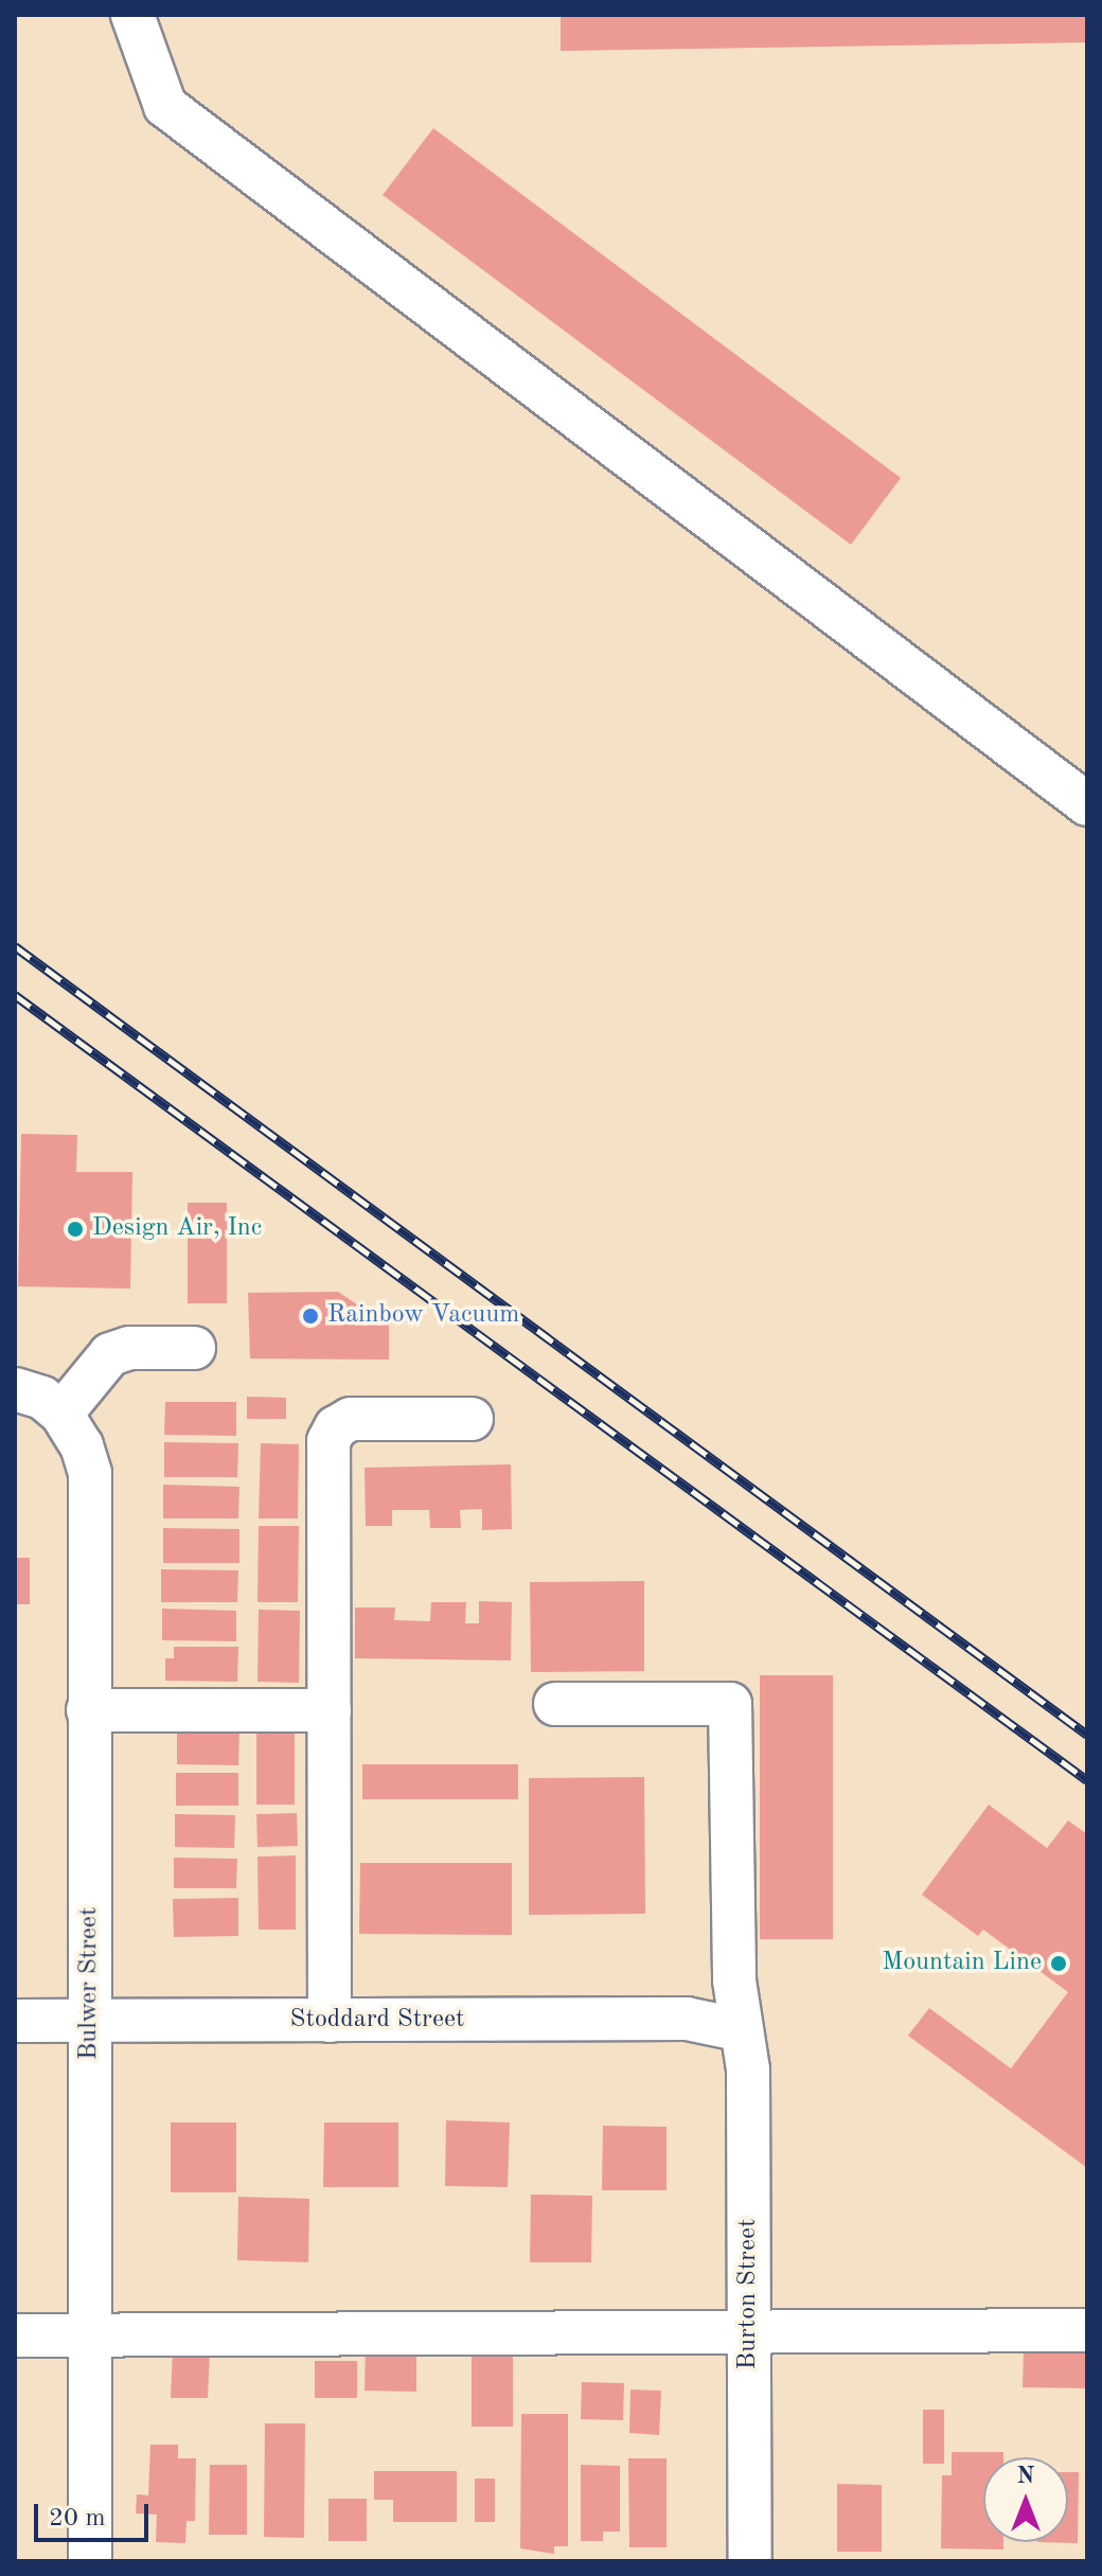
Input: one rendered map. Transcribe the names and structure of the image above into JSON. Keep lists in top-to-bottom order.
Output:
{
  "streets": {
    "street": ["Bulwer Street", "Stoddard Street", "Burton Street"]
  },
  "crossings": [
    ["Bulwer Street", "Stoddard Street"],
    ["Stoddard Street", "Burton Street"]
  ],
  "places": ["Design Air, Inc", "Rainbow Vacuum", "Mountain Line"],
  "scale_bar": "20 m",
  "north": "top"
}
